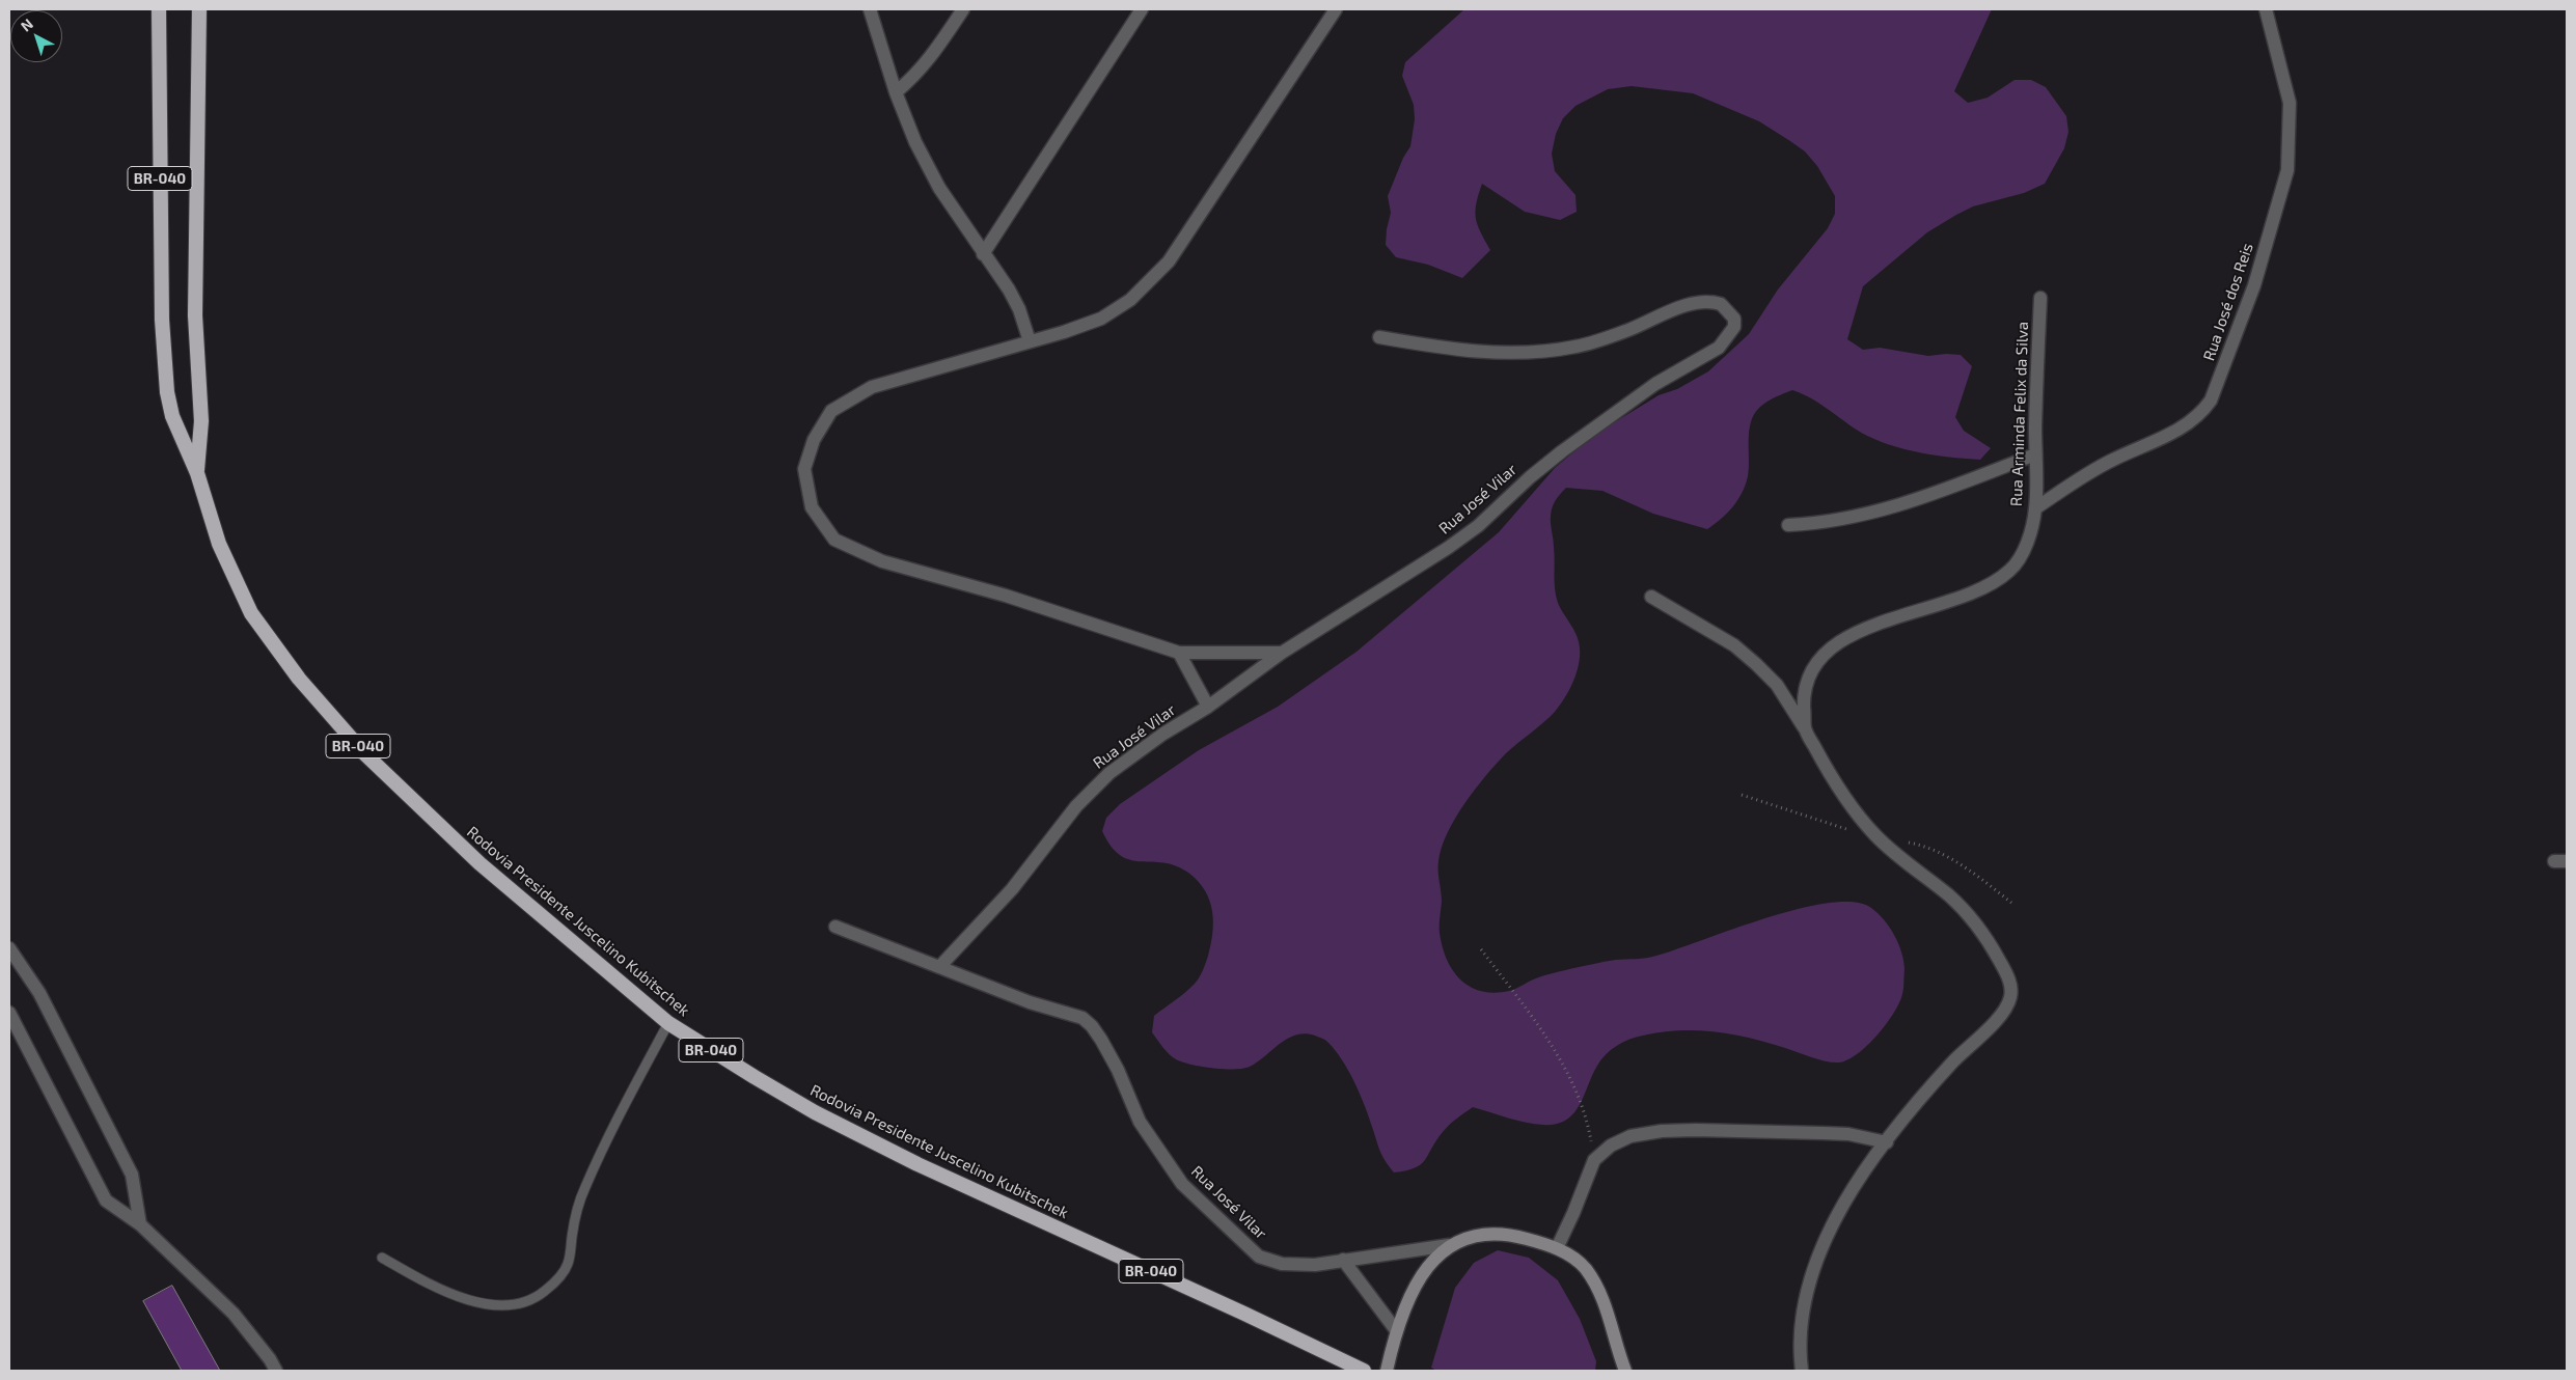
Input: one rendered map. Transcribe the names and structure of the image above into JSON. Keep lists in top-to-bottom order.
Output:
{
  "streets": {
    "highway": ["BR-040", "Rodovia Presidente Juscelino Kubitschek"],
    "street": ["Rua José dos Reis", "Rua Arminda Felix da Silva", "Rua José Vilar"]
  },
  "crossings": [
    ["Rua José dos Reis", "Rua Arminda Felix da Silva"]
  ],
  "north": "top left"
}
